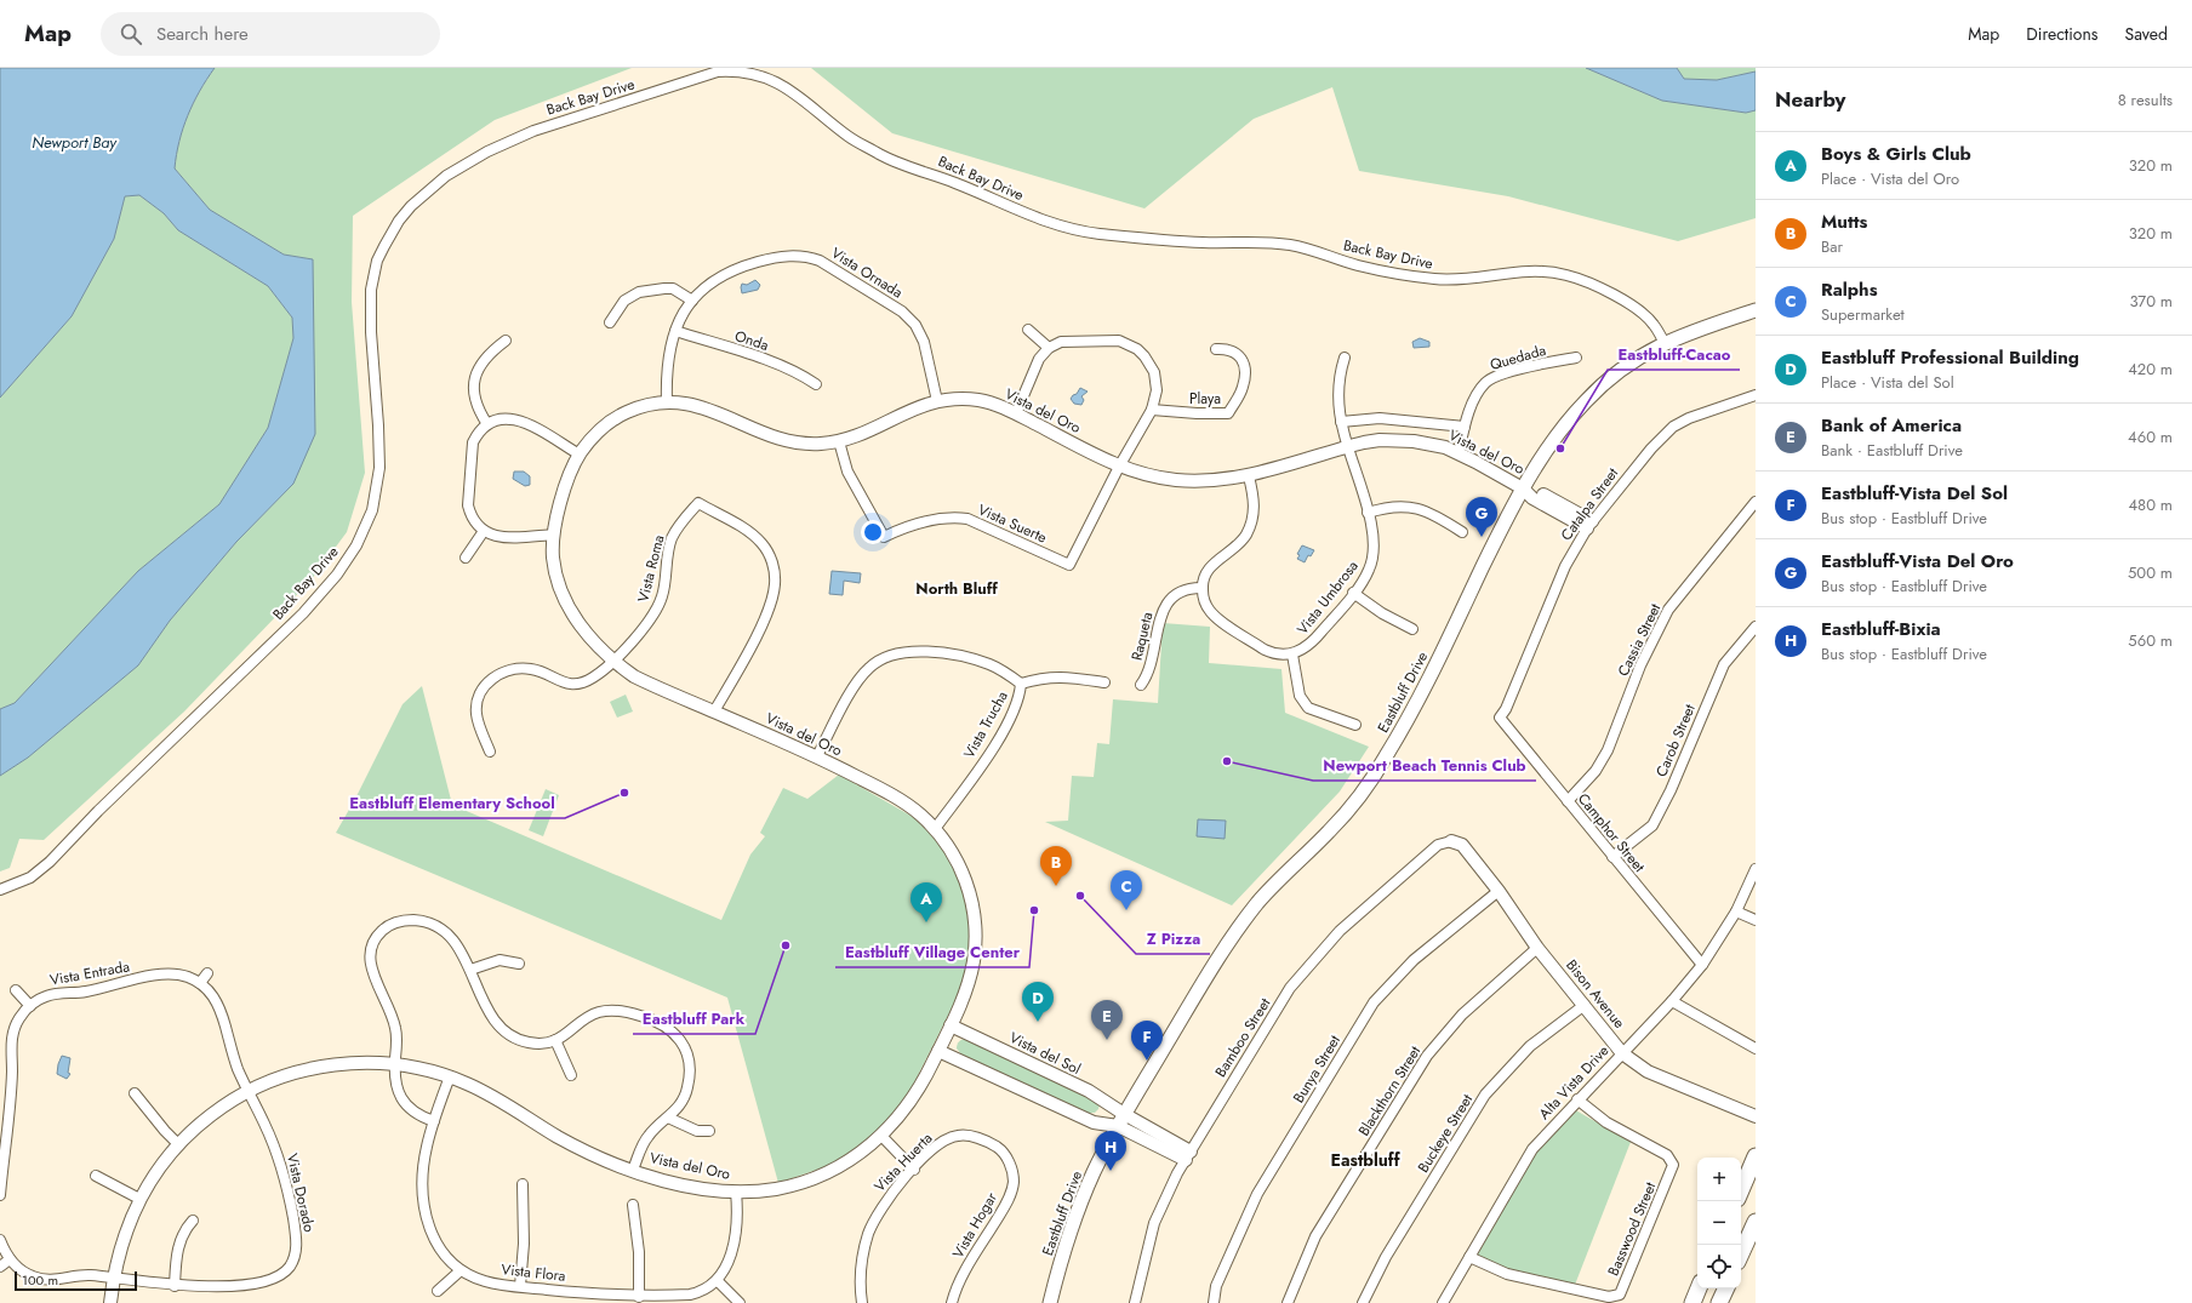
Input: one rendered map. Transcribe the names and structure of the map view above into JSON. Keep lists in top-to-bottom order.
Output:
{
  "streets": {
    "main road": ["Eastbluff Drive"],
    "street": [
      "Back Bay Drive",
      "Vista Ornada",
      "Onda",
      "Quedada",
      "Playa",
      "Vista del Oro",
      "Catalpa Street",
      "Vista Suerte",
      "Vista Roma",
      "Vista Umbrosa",
      "Raqueta",
      "Cassia Street",
      "Vista Trucha",
      "Carob Street",
      "Camphor Street",
      "Vista Entrada",
      "Bison Avenue",
      "Bamboo Street",
      "Vista del Sol",
      "Bunya Street",
      "Alta Vista Drive",
      "Blackthorn Street",
      "Buckeye Street",
      "Vista Huerta",
      "Vista Dorado",
      "Vista Hogar",
      "Basswood Street",
      "Vista Flora"
    ]
  },
  "crossings": [
    ["Back Bay Drive", "Eastbluff Drive"],
    ["Vista Ornada", "Onda"],
    ["Vista Ornada", "Vista del Oro"],
    ["Quedada", "Vista del Oro"],
    ["Playa", "Vista del Oro"],
    ["Playa", "Vista Suerte"],
    ["Vista del Oro", "Catalpa Street"],
    ["Vista del Oro", "Vista Suerte"],
    ["Vista del Oro", "Vista Roma"],
    ["Vista del Oro", "Vista Umbrosa"],
    ["Vista del Oro", "Eastbluff Drive"],
    ["Vista del Oro", "Vista Trucha"],
    ["Vista del Oro", "Vista Entrada"],
    ["Vista del Oro", "Vista del Sol"],
    ["Vista del Oro", "Vista Dorado"],
    ["Vista del Oro", "Vista Flora"],
    ["Catalpa Street", "Camphor Street"],
    ["Cassia Street", "Camphor Street"],
    ["Eastbluff Drive", "Vista del Sol"],
    ["Carob Street", "Camphor Street"],
    ["Camphor Street", "Alta Vista Drive"],
    ["Vista Entrada", "Vista Dorado"],
    ["Bison Avenue", "Bamboo Street"],
    ["Bison Avenue", "Bunya Street"],
    ["Bison Avenue", "Alta Vista Drive"],
    ["Bison Avenue", "Blackthorn Street"],
    ["Bison Avenue", "Buckeye Street"],
    ["Alta Vista Drive", "Basswood Street"],
    ["Vista Huerta", "Vista Hogar"]
  ],
  "districts": ["North Bluff", "Eastbluff"],
  "water": ["Newport Bay"],
  "places": [
    "Eastbluff-Cacao",
    "Newport Beach Tennis Club",
    "Eastbluff Elementary School",
    "Z Pizza",
    "Eastbluff Village Center",
    "Eastbluff Park"
  ],
  "scale_bar": "100 m",
  "page": {
    "header": "Map",
    "search": "Search here",
    "nav": ["Map", "Directions", "Saved"],
    "heading": ["Nearby", "8 results"],
    "list": [
      {
        "mark": "A",
        "name": "Boys & Girls Club",
        "note": "Place · Vista del Oro",
        "value": "320 m"
      },
      {
        "mark": "B",
        "name": "Mutts",
        "note": "Bar",
        "value": "320 m"
      },
      {
        "mark": "C",
        "name": "Ralphs",
        "note": "Supermarket",
        "value": "370 m"
      },
      {
        "mark": "D",
        "name": "Eastbluff Professional Building",
        "note": "Place · Vista del Sol",
        "value": "420 m"
      },
      {
        "mark": "E",
        "name": "Bank of America",
        "note": "Bank · Eastbluff Drive",
        "value": "460 m"
      },
      {
        "mark": "F",
        "name": "Eastbluff-Vista Del Sol",
        "note": "Bus stop · Eastbluff Drive",
        "value": "480 m"
      },
      {
        "mark": "G",
        "name": "Eastbluff-Vista Del Oro",
        "note": "Bus stop · Eastbluff Drive",
        "value": "500 m"
      },
      {
        "mark": "H",
        "name": "Eastbluff-Bixia",
        "note": "Bus stop · Eastbluff Drive",
        "value": "560 m"
      }
    ],
    "pins": [
      "G",
      "B",
      "C",
      "A",
      "D",
      "E",
      "F",
      "H"
    ],
    "map_buttons": ["+", "−"],
    "scale": "100 m"
  }
}
